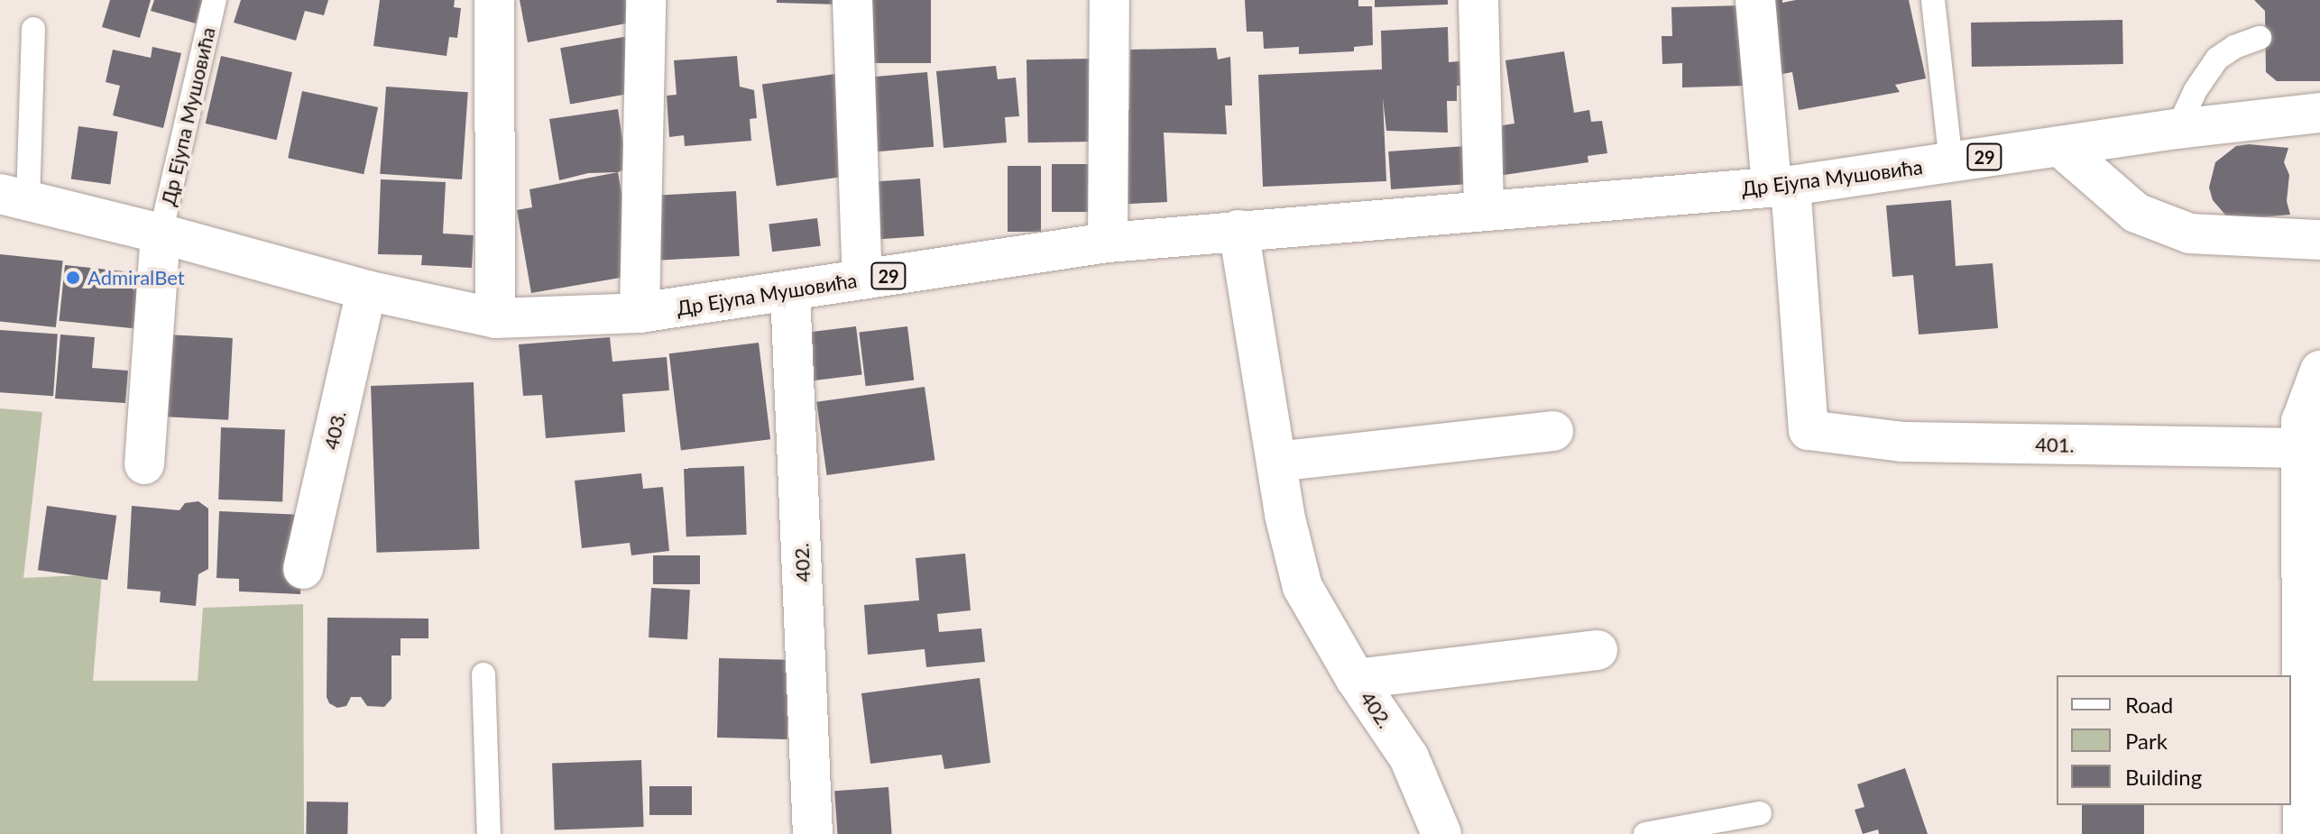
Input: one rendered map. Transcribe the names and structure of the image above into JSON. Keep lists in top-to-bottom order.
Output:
{
  "streets": {
    "street": [
      "Др Ејупа Мушовића",
      "29",
      "403.",
      "401.",
      "402."
    ]
  },
  "crossings": [
    ["Др Ејупа Мушовића", "29"],
    ["Др Ејупа Мушовића", "403."],
    ["Др Ејупа Мушовића", "401."],
    ["Др Ејупа Мушовића", "402."]
  ],
  "places": ["AdmiralBet"],
  "legend": ["Road", "Park", "Building"]
}
